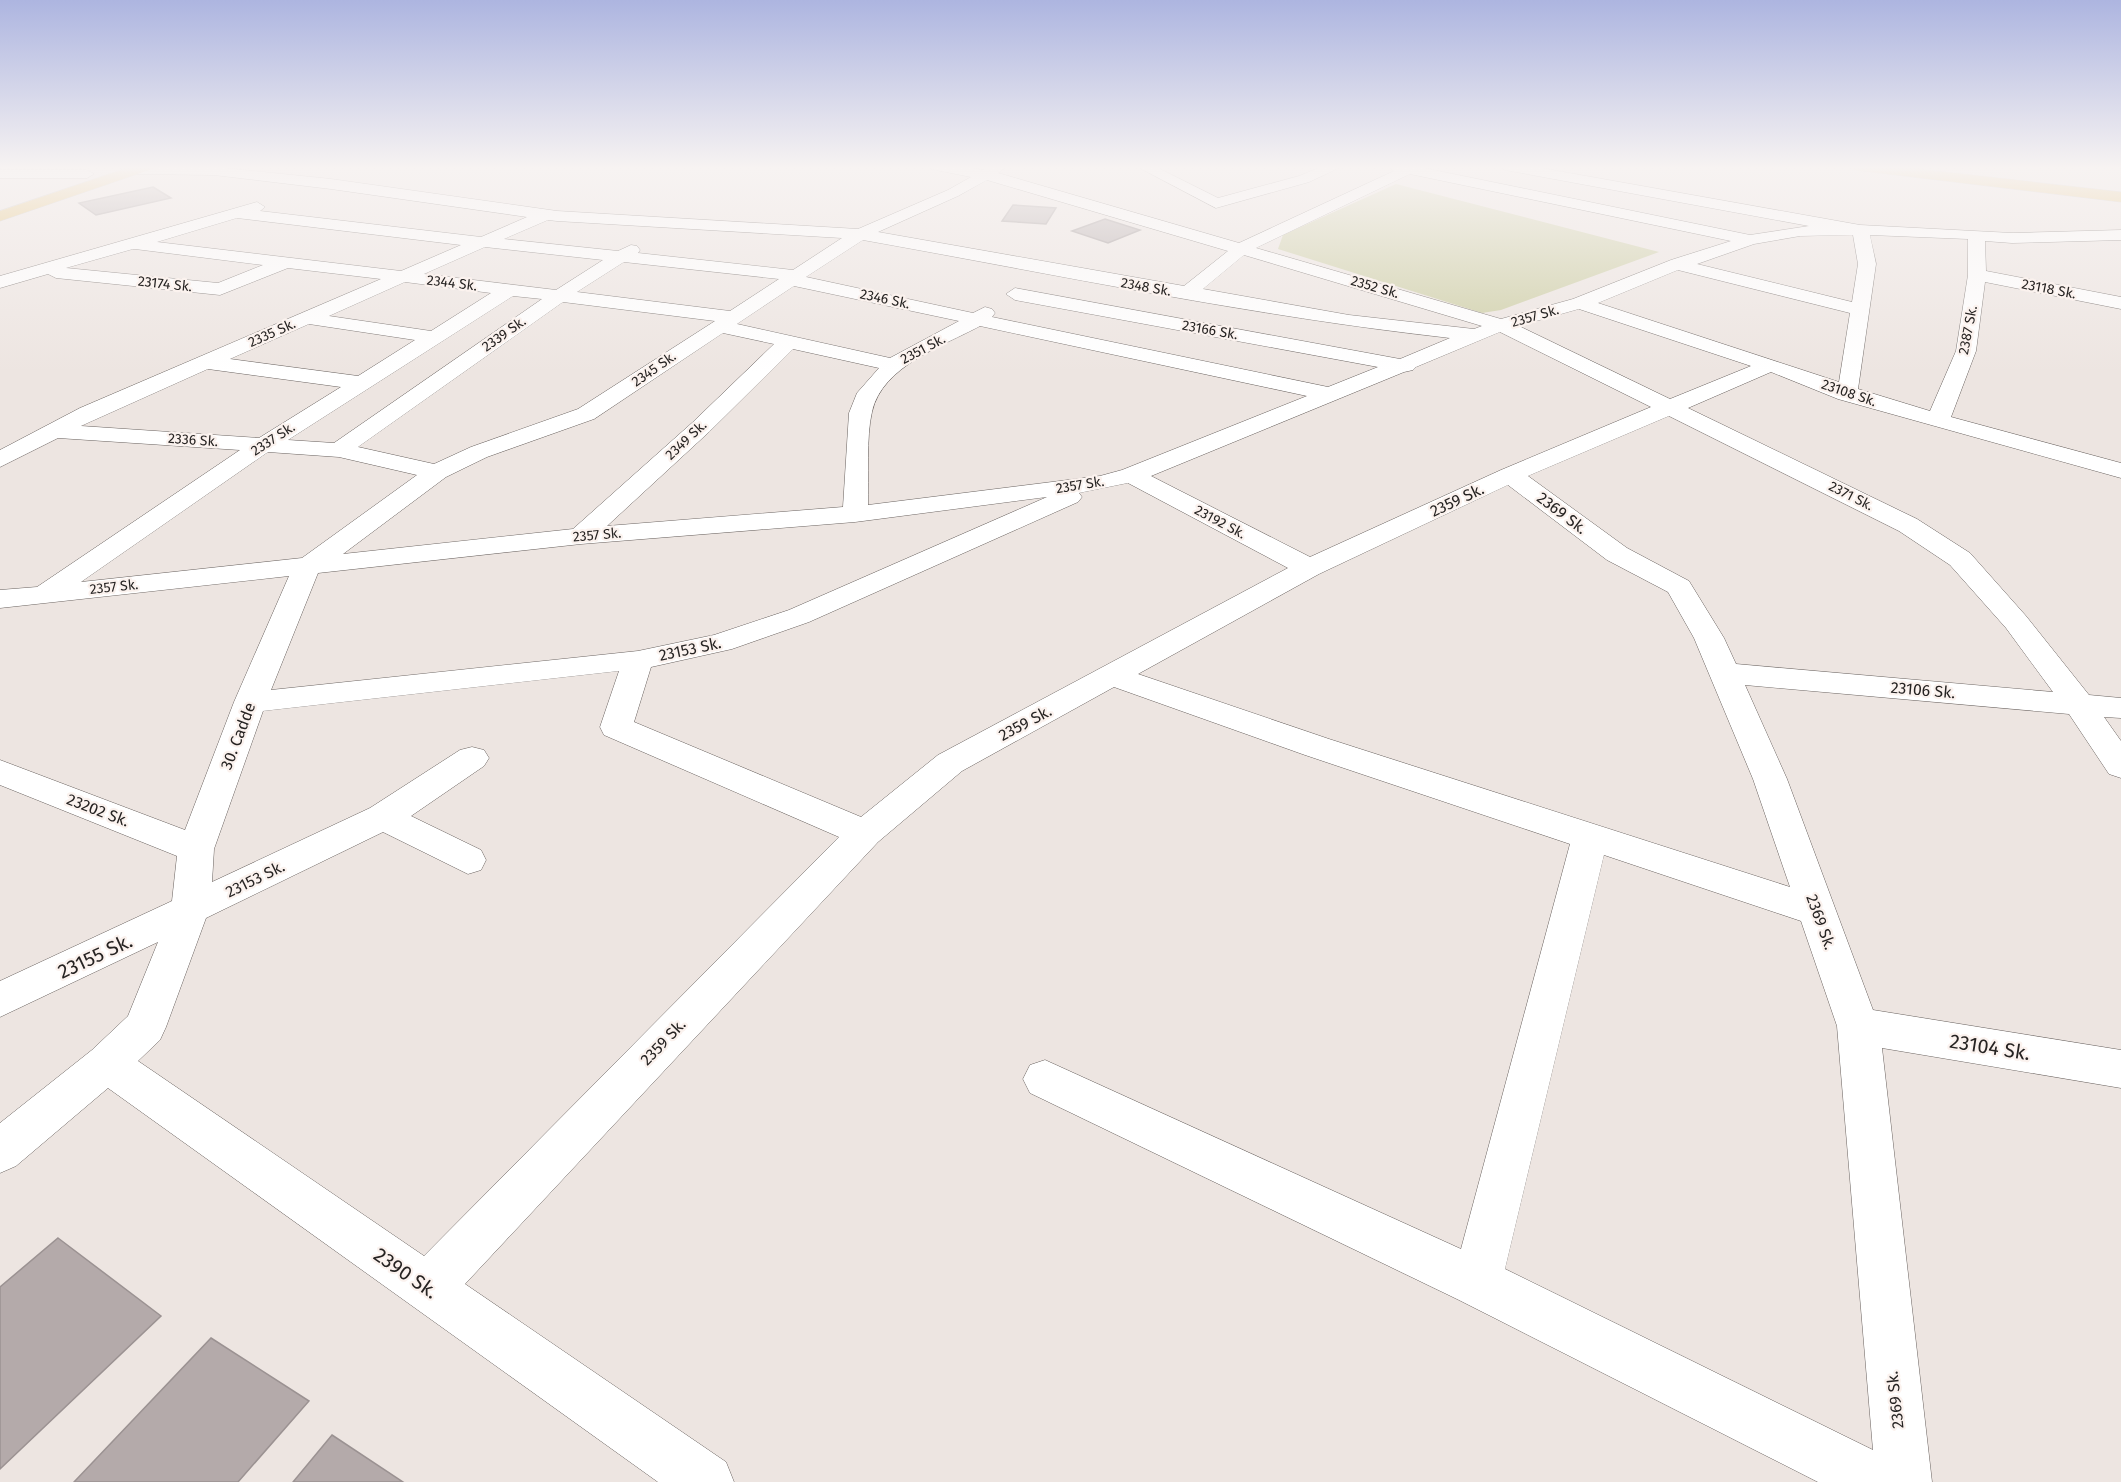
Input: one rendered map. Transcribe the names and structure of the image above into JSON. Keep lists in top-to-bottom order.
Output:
{
  "streets": {
    "street": [
      "2344 Sk.",
      "23174 Sk.",
      "2348 Sk.",
      "2352 Sk.",
      "23118 Sk.",
      "2346 Sk.",
      "2357 Sk.",
      "23166 Sk.",
      "2387 Sk.",
      "2335 Sk.",
      "2339 Sk.",
      "2351 Sk.",
      "2345 Sk.",
      "23108 Sk.",
      "2337 Sk.",
      "2336 Sk.",
      "2349 Sk.",
      "2371 Sk.",
      "2359 Sk.",
      "2369 Sk.",
      "23192 Sk.",
      "23153 Sk.",
      "23106 Sk.",
      "30. Cadde",
      "23202 Sk.",
      "23155 Sk.",
      "23104 Sk.",
      "2390 Sk."
    ]
  },
  "crossings": [
    ["2344 Sk.", "23174 Sk."],
    ["2344 Sk.", "2335 Sk."],
    ["2344 Sk.", "2339 Sk."],
    ["2344 Sk.", "2351 Sk."],
    ["2344 Sk.", "2345 Sk."],
    ["2344 Sk.", "2337 Sk."],
    ["2344 Sk.", "2349 Sk."],
    ["2348 Sk.", "2357 Sk."],
    ["2348 Sk.", "2351 Sk."],
    ["2352 Sk.", "2357 Sk."],
    ["2352 Sk.", "2371 Sk."],
    ["23118 Sk.", "2387 Sk."],
    ["2346 Sk.", "2357 Sk."],
    ["2346 Sk.", "2335 Sk."],
    ["2346 Sk.", "2339 Sk."],
    ["2346 Sk.", "2351 Sk."],
    ["2346 Sk.", "2345 Sk."],
    ["2357 Sk.", "23166 Sk."],
    ["2357 Sk.", "2351 Sk."],
    ["2357 Sk.", "2345 Sk."],
    ["2357 Sk.", "23108 Sk."],
    ["2357 Sk.", "2337 Sk."],
    ["2357 Sk.", "2349 Sk."],
    ["2357 Sk.", "2371 Sk."],
    ["2357 Sk.", "23192 Sk."],
    ["2357 Sk.", "23153 Sk."],
    ["2357 Sk.", "30. Cadde"],
    ["23166 Sk.", "2351 Sk."],
    ["2387 Sk.", "23108 Sk."],
    ["2335 Sk.", "2336 Sk."],
    ["2339 Sk.", "2336 Sk."],
    ["2345 Sk.", "2336 Sk."],
    ["2345 Sk.", "30. Cadde"],
    ["23108 Sk.", "2359 Sk."],
    ["2337 Sk.", "2336 Sk."],
    ["2371 Sk.", "2359 Sk."],
    ["2371 Sk.", "23106 Sk."],
    ["2359 Sk.", "2369 Sk."],
    ["2359 Sk.", "23192 Sk."],
    ["2359 Sk.", "2390 Sk."],
    ["2369 Sk.", "23106 Sk."],
    ["2369 Sk.", "23104 Sk."],
    ["23153 Sk.", "30. Cadde"],
    ["23153 Sk.", "23155 Sk."],
    ["30. Cadde", "23202 Sk."],
    ["30. Cadde", "23155 Sk."]
  ]
}
